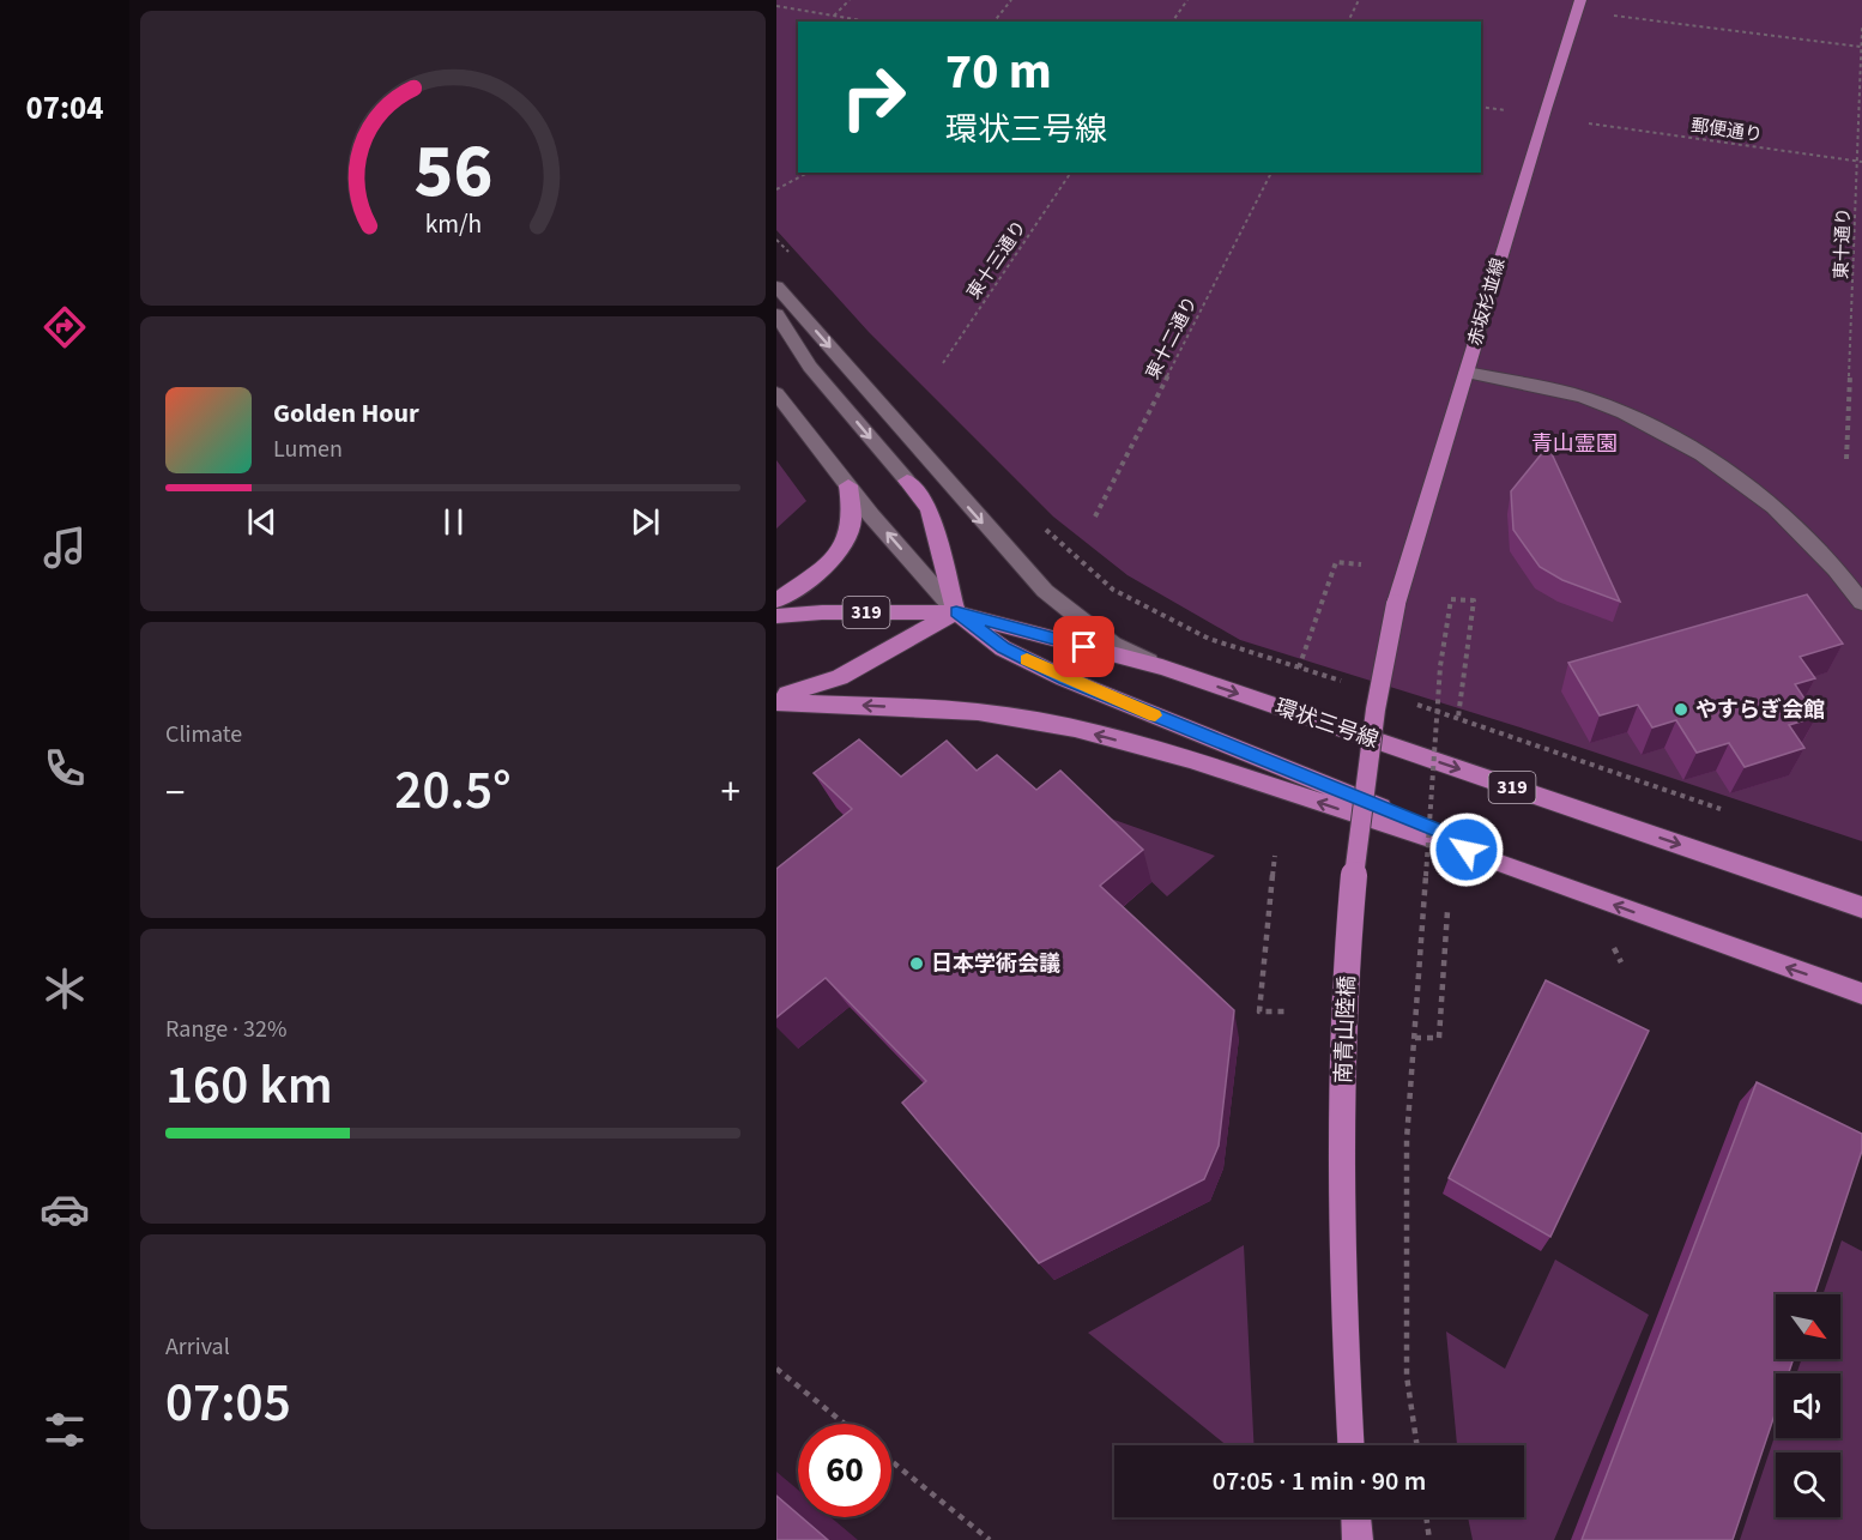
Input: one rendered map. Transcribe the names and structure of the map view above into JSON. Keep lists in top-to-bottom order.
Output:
{
  "streets": {
    "main road": [
      "赤坂杉並線",
      "319",
      "環状三号線",
      "南青山陸橋"
    ],
    "path": [
      "郵便通り",
      "東十通り",
      "東十三通り",
      "東十二通り"
    ]
  },
  "crossings": [
    ["郵便通り", "東十通り"],
    ["赤坂杉並線", "南青山陸橋"]
  ],
  "parks": ["青山霊園"],
  "places": ["やすらぎ会館", "日本学術会議"],
  "north": "bottom right",
  "page": {
    "tabs": "07:04",
    "turn": ["70 m", "環状三号線"],
    "song": ["Golden Hour", "Lumen"],
    "tile": [
      "Climate",
      ["Range · 32%", "160 km"],
      ["Arrival", "07:05"]
    ],
    "heat": ["−", "20.5°", "+"],
    "limit": "60",
    "trip": "07:05 · 1 min · 90 m",
    "gauge": ["56", "km/h"]
  }
}
